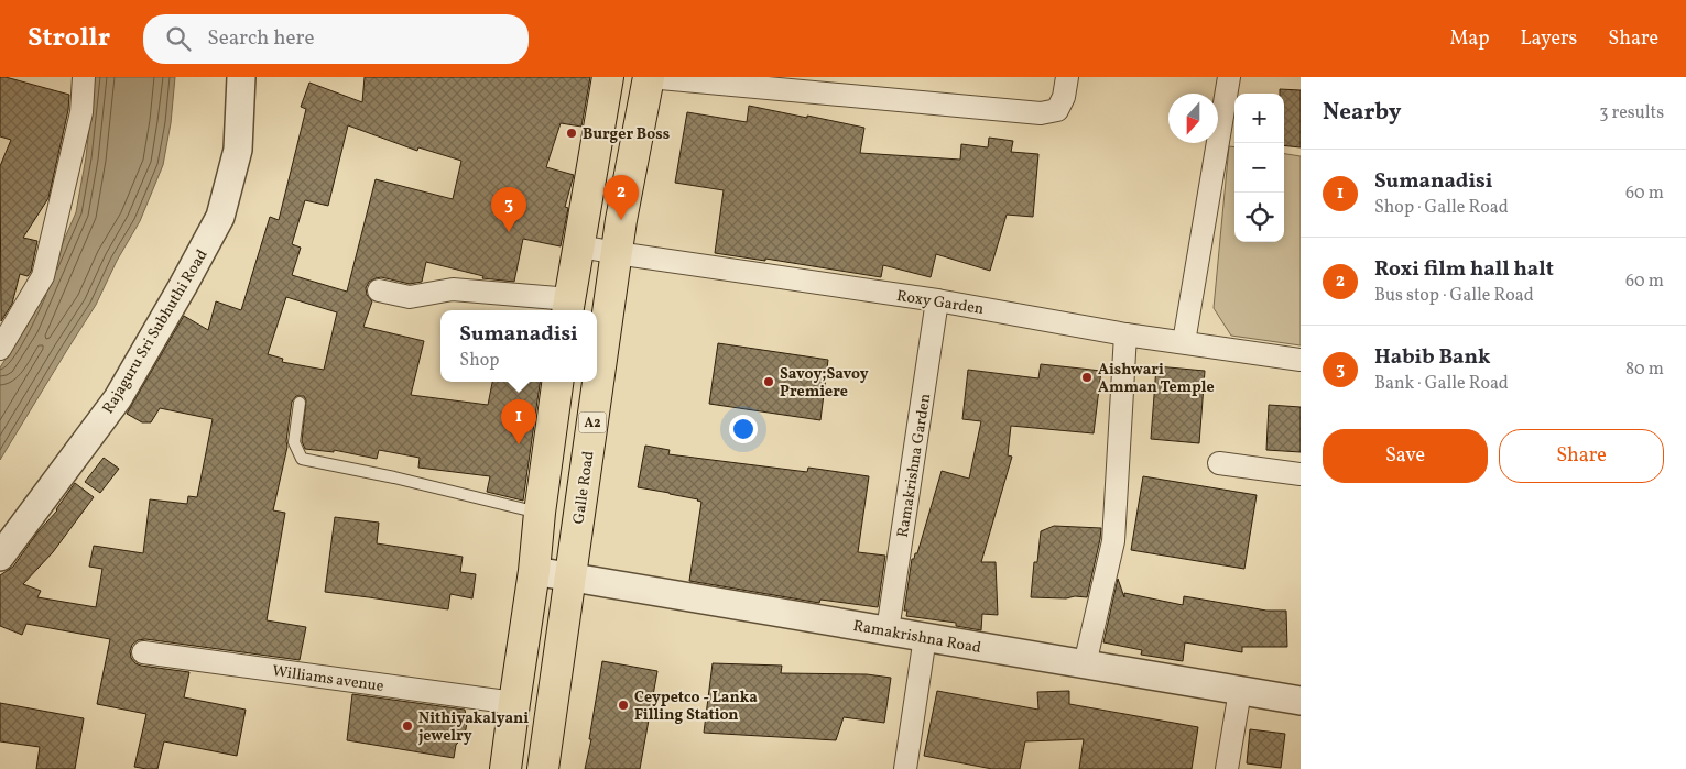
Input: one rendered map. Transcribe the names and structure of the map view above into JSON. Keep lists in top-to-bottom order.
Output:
{
  "streets": {
    "highway": ["A2", "Galle Road"],
    "street": [
      "Roxy Garden",
      "Rajaguru Sri Subhuthi Road",
      "Ramakrishna Garden",
      "Ramakrishna Road",
      "Williams avenue"
    ]
  },
  "crossings": [
    ["Roxy Garden", "Ramakrishna Garden"],
    ["Roxy Garden", "Galle Road"],
    ["Ramakrishna Garden", "Ramakrishna Road"],
    ["Galle Road", "Ramakrishna Road"]
  ],
  "places": [
    "Burger Boss",
    "Aishwari Amman Temple",
    "Savoy;Savoy Premiere",
    "Ceypetco - Lanka Filling Station",
    "Nithiyakalyani jewelry"
  ],
  "north": "bottom",
  "page": {
    "header": "Strollr",
    "search": "Search here",
    "nav": ["Map", "Layers", "Share"],
    "heading": ["Nearby", "3 results"],
    "map_buttons": ["+", "−"],
    "list": [
      {
        "mark": "1",
        "name": "Sumanadisi",
        "note": "Shop · Galle Road",
        "value": "60 m"
      },
      {
        "mark": "2",
        "name": "Roxi film hall halt",
        "note": "Bus stop · Galle Road",
        "value": "60 m"
      },
      {
        "mark": "3",
        "name": "Habib Bank",
        "note": "Bank · Galle Road",
        "value": "80 m"
      }
    ],
    "pins": ["2", "3", "1"],
    "popup": ["Sumanadisi", "Shop"],
    "buttons": ["Save", "Share"]
  }
}
